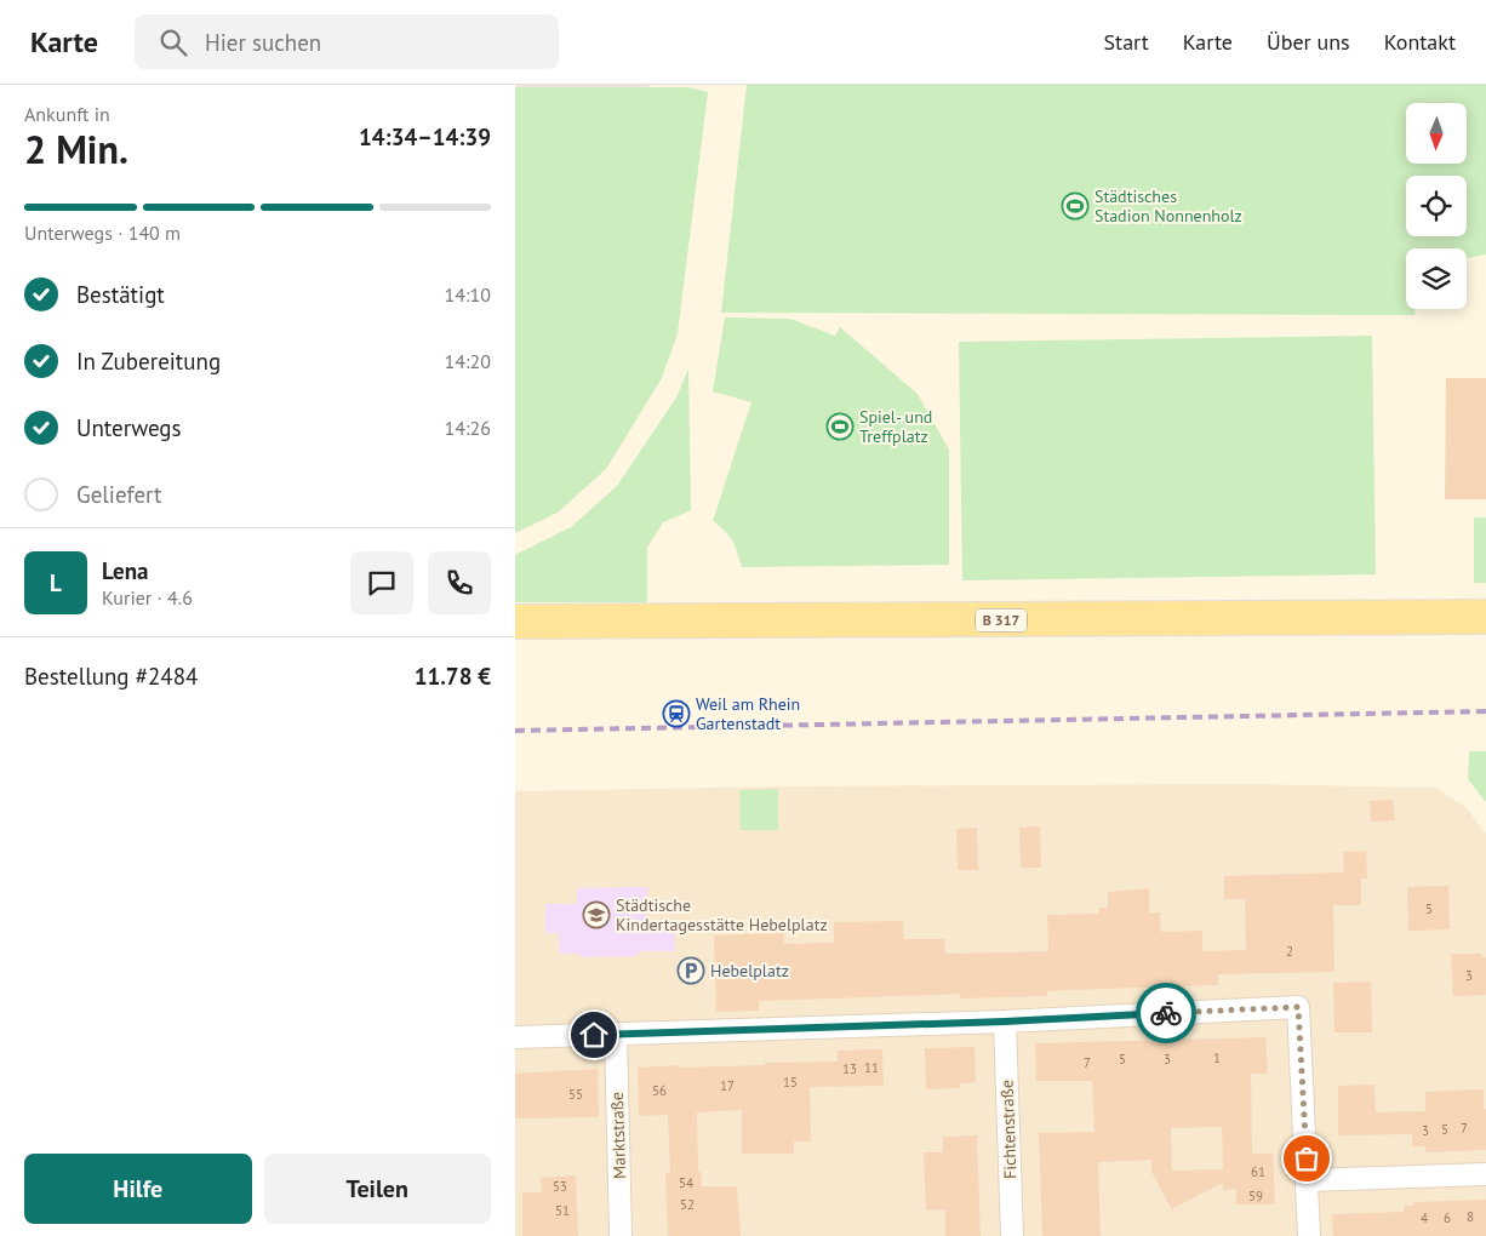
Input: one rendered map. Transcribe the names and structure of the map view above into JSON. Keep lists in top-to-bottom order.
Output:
{
  "streets": {
    "main road": ["B 317"],
    "street": ["Fichtenstraße", "Marktstraße"]
  },
  "places": {
    "sports": ["Städtisches Stadion Nonnenholz", "Spiel- und Treffplatz"],
    "station": ["Weil am Rhein Gartenstadt"],
    "school or university": ["Städtische Kindertagesstätte Hebelplatz"],
    "parking": ["Hebelplatz"]
  },
  "house_numbers": [
    "5",
    "2",
    "3",
    "1",
    "5",
    "3",
    "7",
    "11",
    "13",
    "15",
    "17",
    "56",
    "55",
    "7",
    "5",
    "3",
    "61",
    "54",
    "53",
    "59",
    "52",
    "51",
    "8",
    "4",
    "6"
  ],
  "north": "bottom",
  "page": {
    "header": "Karte",
    "search": "Hier suchen",
    "nav": [
      "Start",
      "Karte",
      "Über uns",
      "Kontakt"
    ],
    "heading": ["2 Min.", "Ankunft in", "14:34–14:39"],
    "panel": [
      "Lena",
      "Kurier · 4.6",
      "Bestellung #2484",
      "11.78 €"
    ],
    "bar": "Unterwegs · 140 m",
    "list": [
      ["Bestätigt", "14:10"],
      ["In Zubereitung", "14:20"],
      ["Unterwegs", "14:26"],
      "Geliefert"
    ],
    "round": "L",
    "buttons": ["Hilfe", "Teilen"]
  }
}
